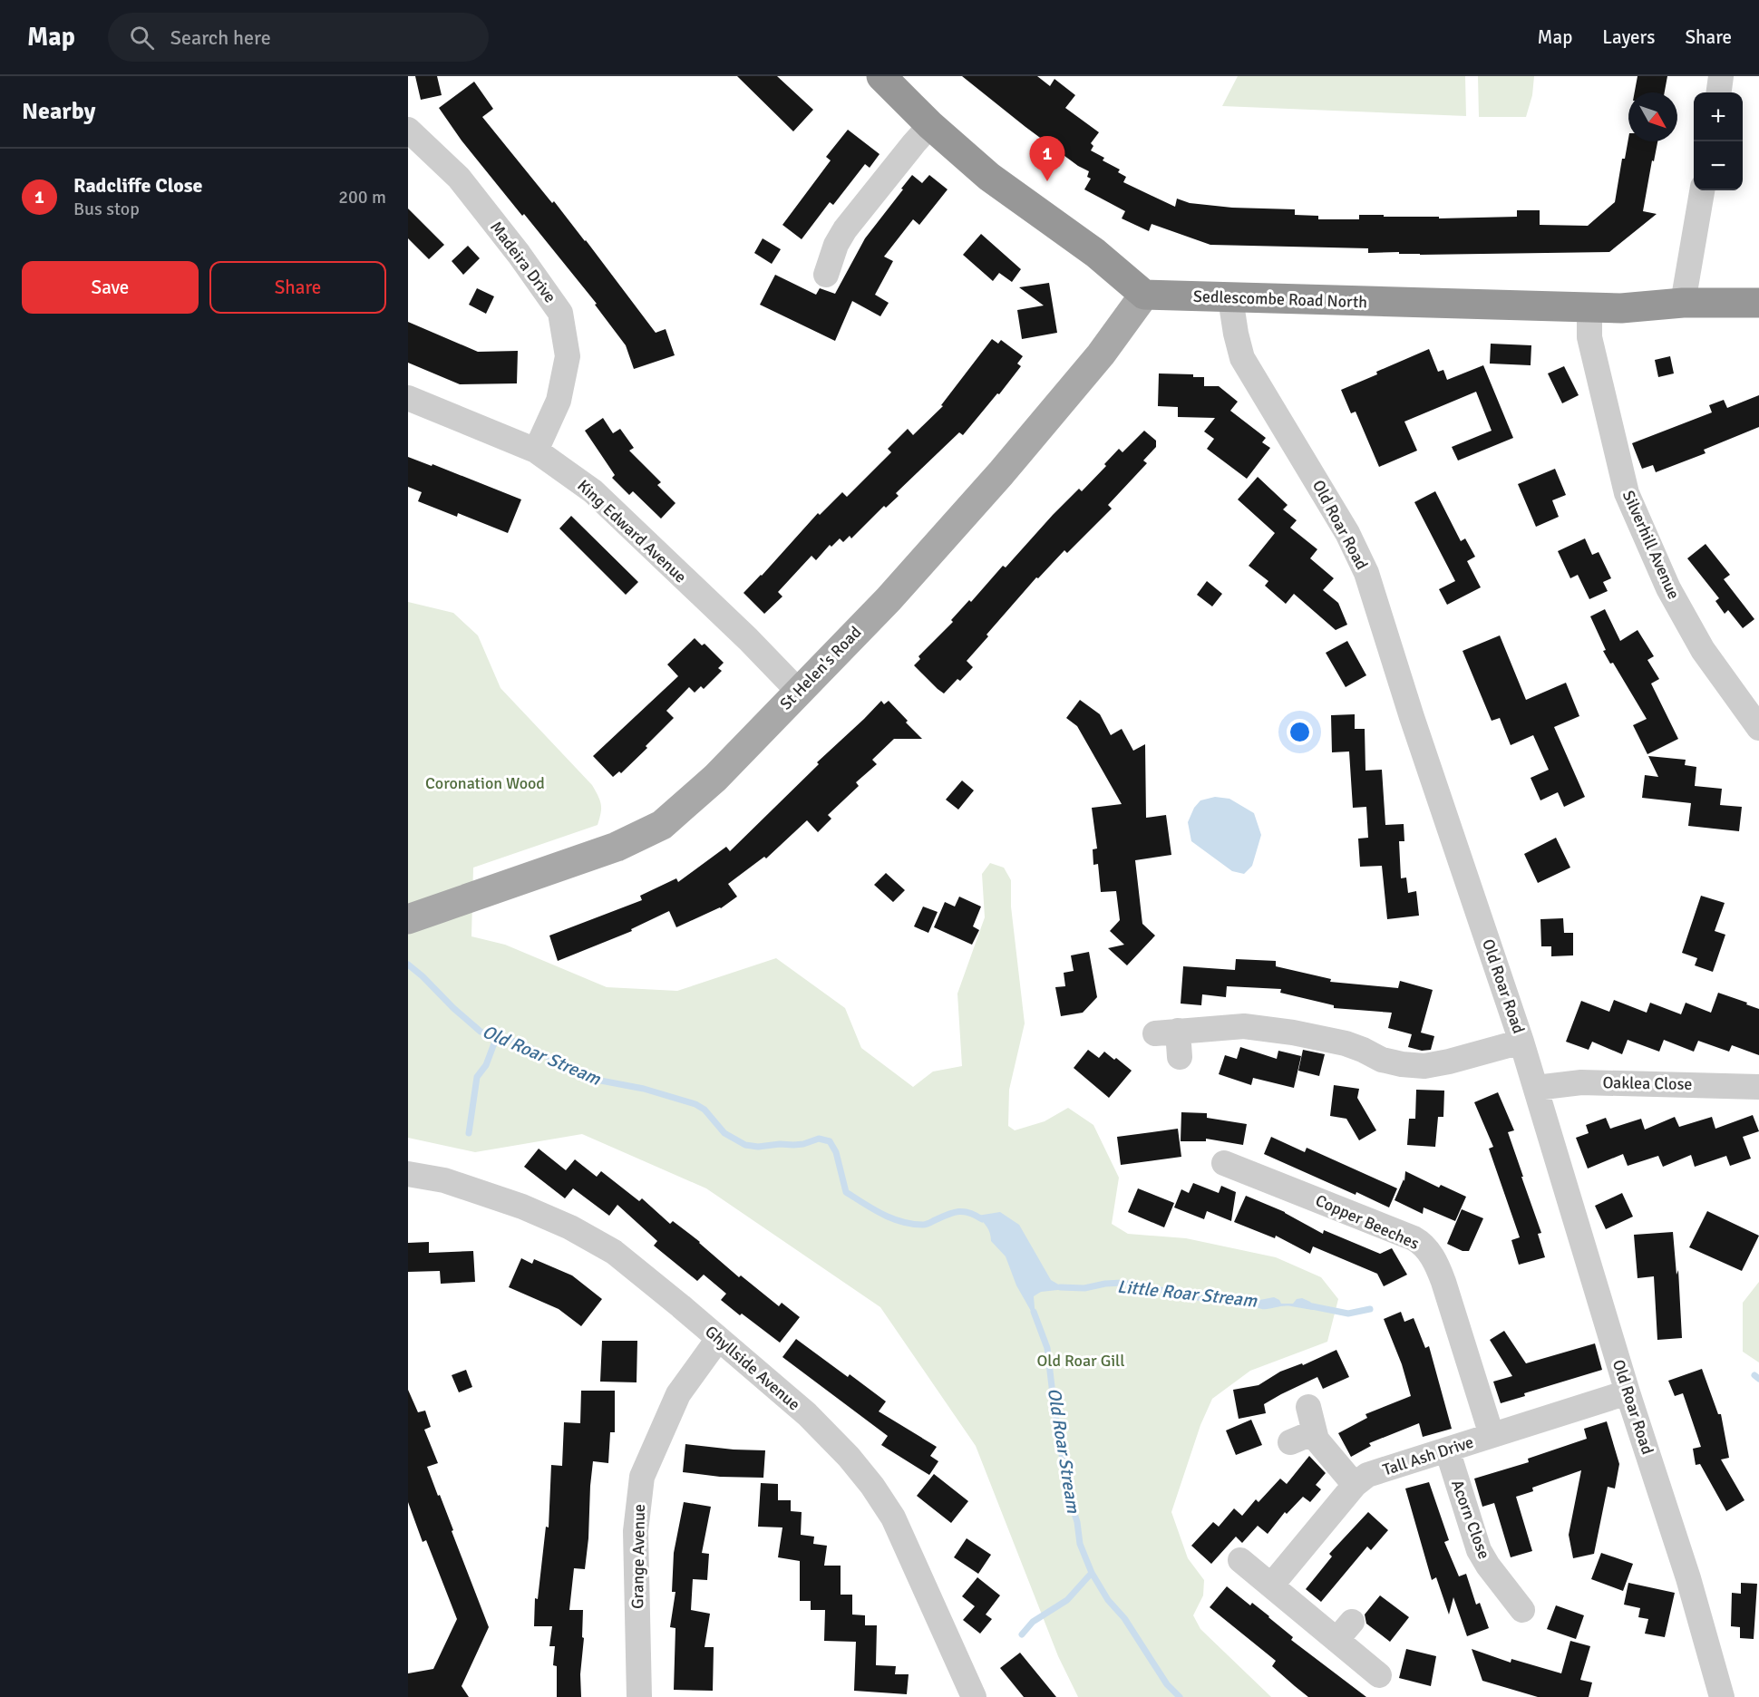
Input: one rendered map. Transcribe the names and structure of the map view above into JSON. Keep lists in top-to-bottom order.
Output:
{
  "streets": {
    "highway": ["Sedlescombe Road North"],
    "main road": ["St Helen's Road"],
    "street": [
      "Madeira Drive",
      "Old Roar Road",
      "King Edward Avenue",
      "Silverhill Avenue",
      "Oaklea Close",
      "Copper Beeches",
      "Ghyllside Avenue",
      "Tall Ash Drive",
      "Acorn Close",
      "Grange Avenue"
    ]
  },
  "crossings": [
    ["Madeira Drive", "King Edward Avenue"],
    ["Sedlescombe Road North", "Old Roar Road"],
    ["Sedlescombe Road North", "Silverhill Avenue"],
    ["Sedlescombe Road North", "St Helen's Road"],
    ["Old Roar Road", "Oaklea Close"],
    ["Old Roar Road", "Tall Ash Drive"],
    ["King Edward Avenue", "St Helen's Road"],
    ["Copper Beeches", "Tall Ash Drive"],
    ["Ghyllside Avenue", "Grange Avenue"],
    ["Tall Ash Drive", "Acorn Close"]
  ],
  "water": ["Old Roar Stream", "Little Roar Stream"],
  "parks": ["Coronation Wood", "Old Roar Gill"],
  "north": "bottom right",
  "page": {
    "header": "Map",
    "search": "Search here",
    "nav": ["Map", "Layers", "Share"],
    "heading": "Nearby",
    "map_buttons": ["+", "−"],
    "pins": "1",
    "list": [
      {
        "mark": "1",
        "name": "Radcliffe Close",
        "note": "Bus stop",
        "value": "200 m"
      }
    ],
    "buttons": ["Save", "Share"]
  }
}
